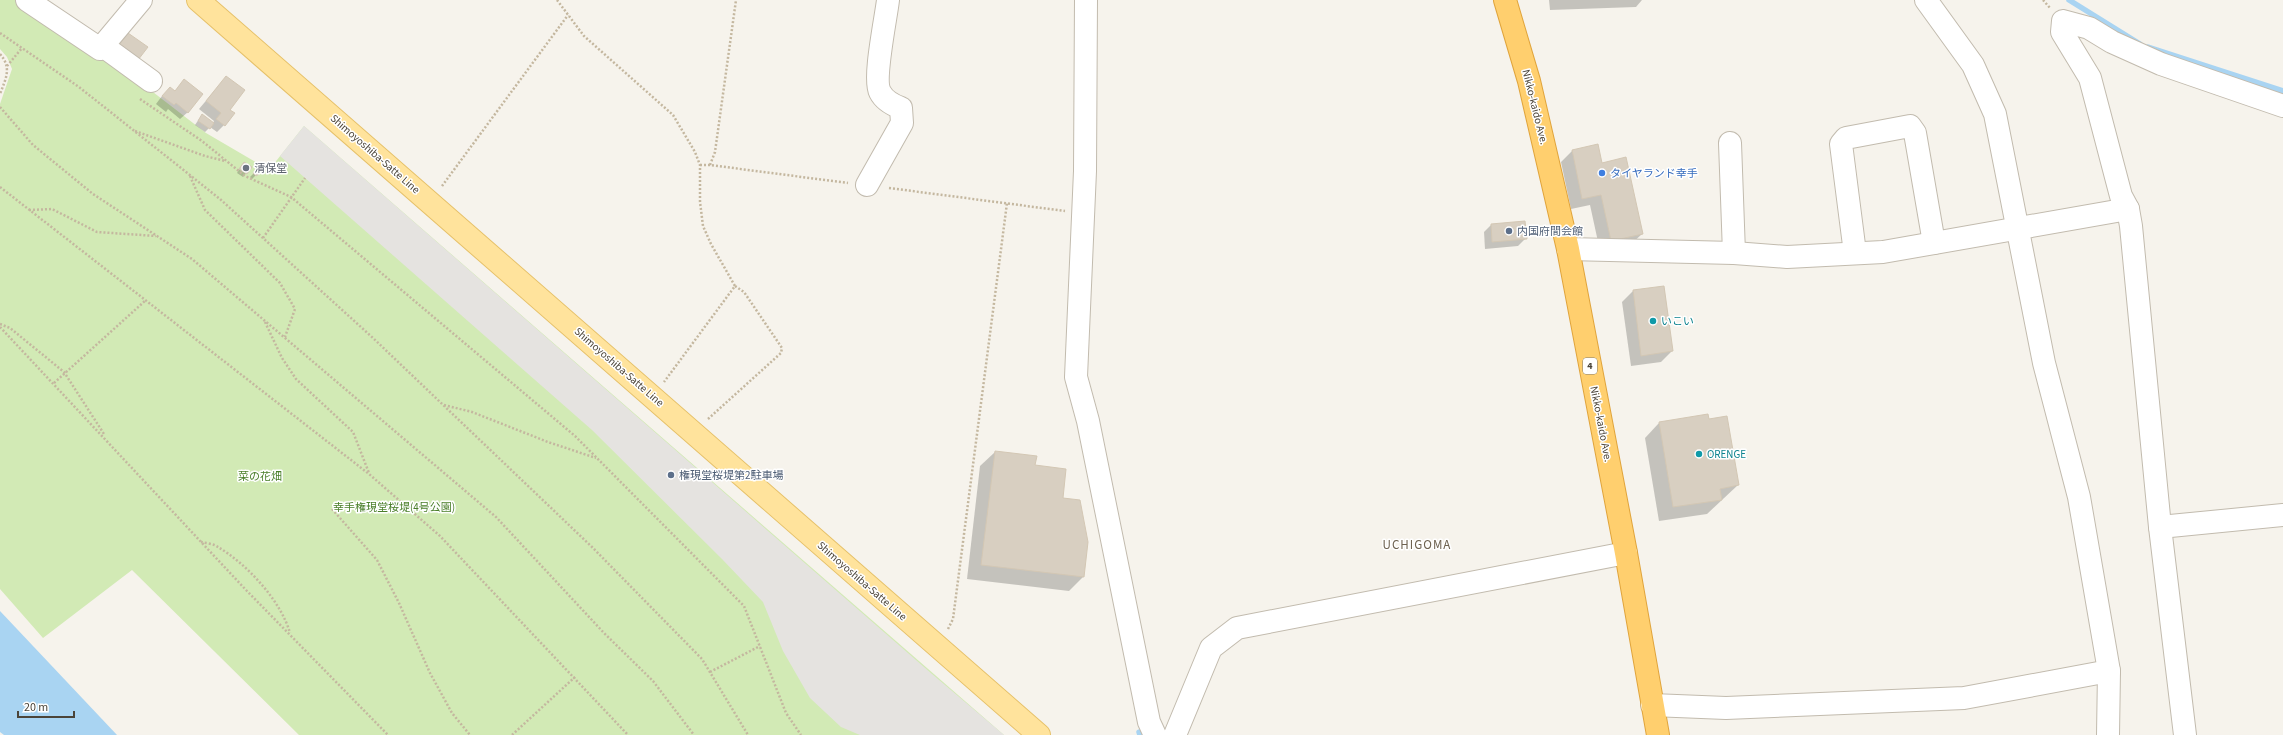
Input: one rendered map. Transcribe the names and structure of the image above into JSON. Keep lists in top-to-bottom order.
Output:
{
  "streets": {
    "highway": ["Nikko-kaido Ave.", "4"],
    "main road": ["Shimoyoshiba-Satte Line"]
  },
  "districts": ["UCHIGOMA"],
  "parks": ["菜の花畑", "幸手権現堂桜堤(4号公園)"],
  "places": [
    "清保堂",
    "タイヤランド幸手",
    "内国府間会館",
    "いこい",
    "ORENGE",
    "権現堂桜堤第2駐車場"
  ],
  "scale_bar": "20 m"
}
